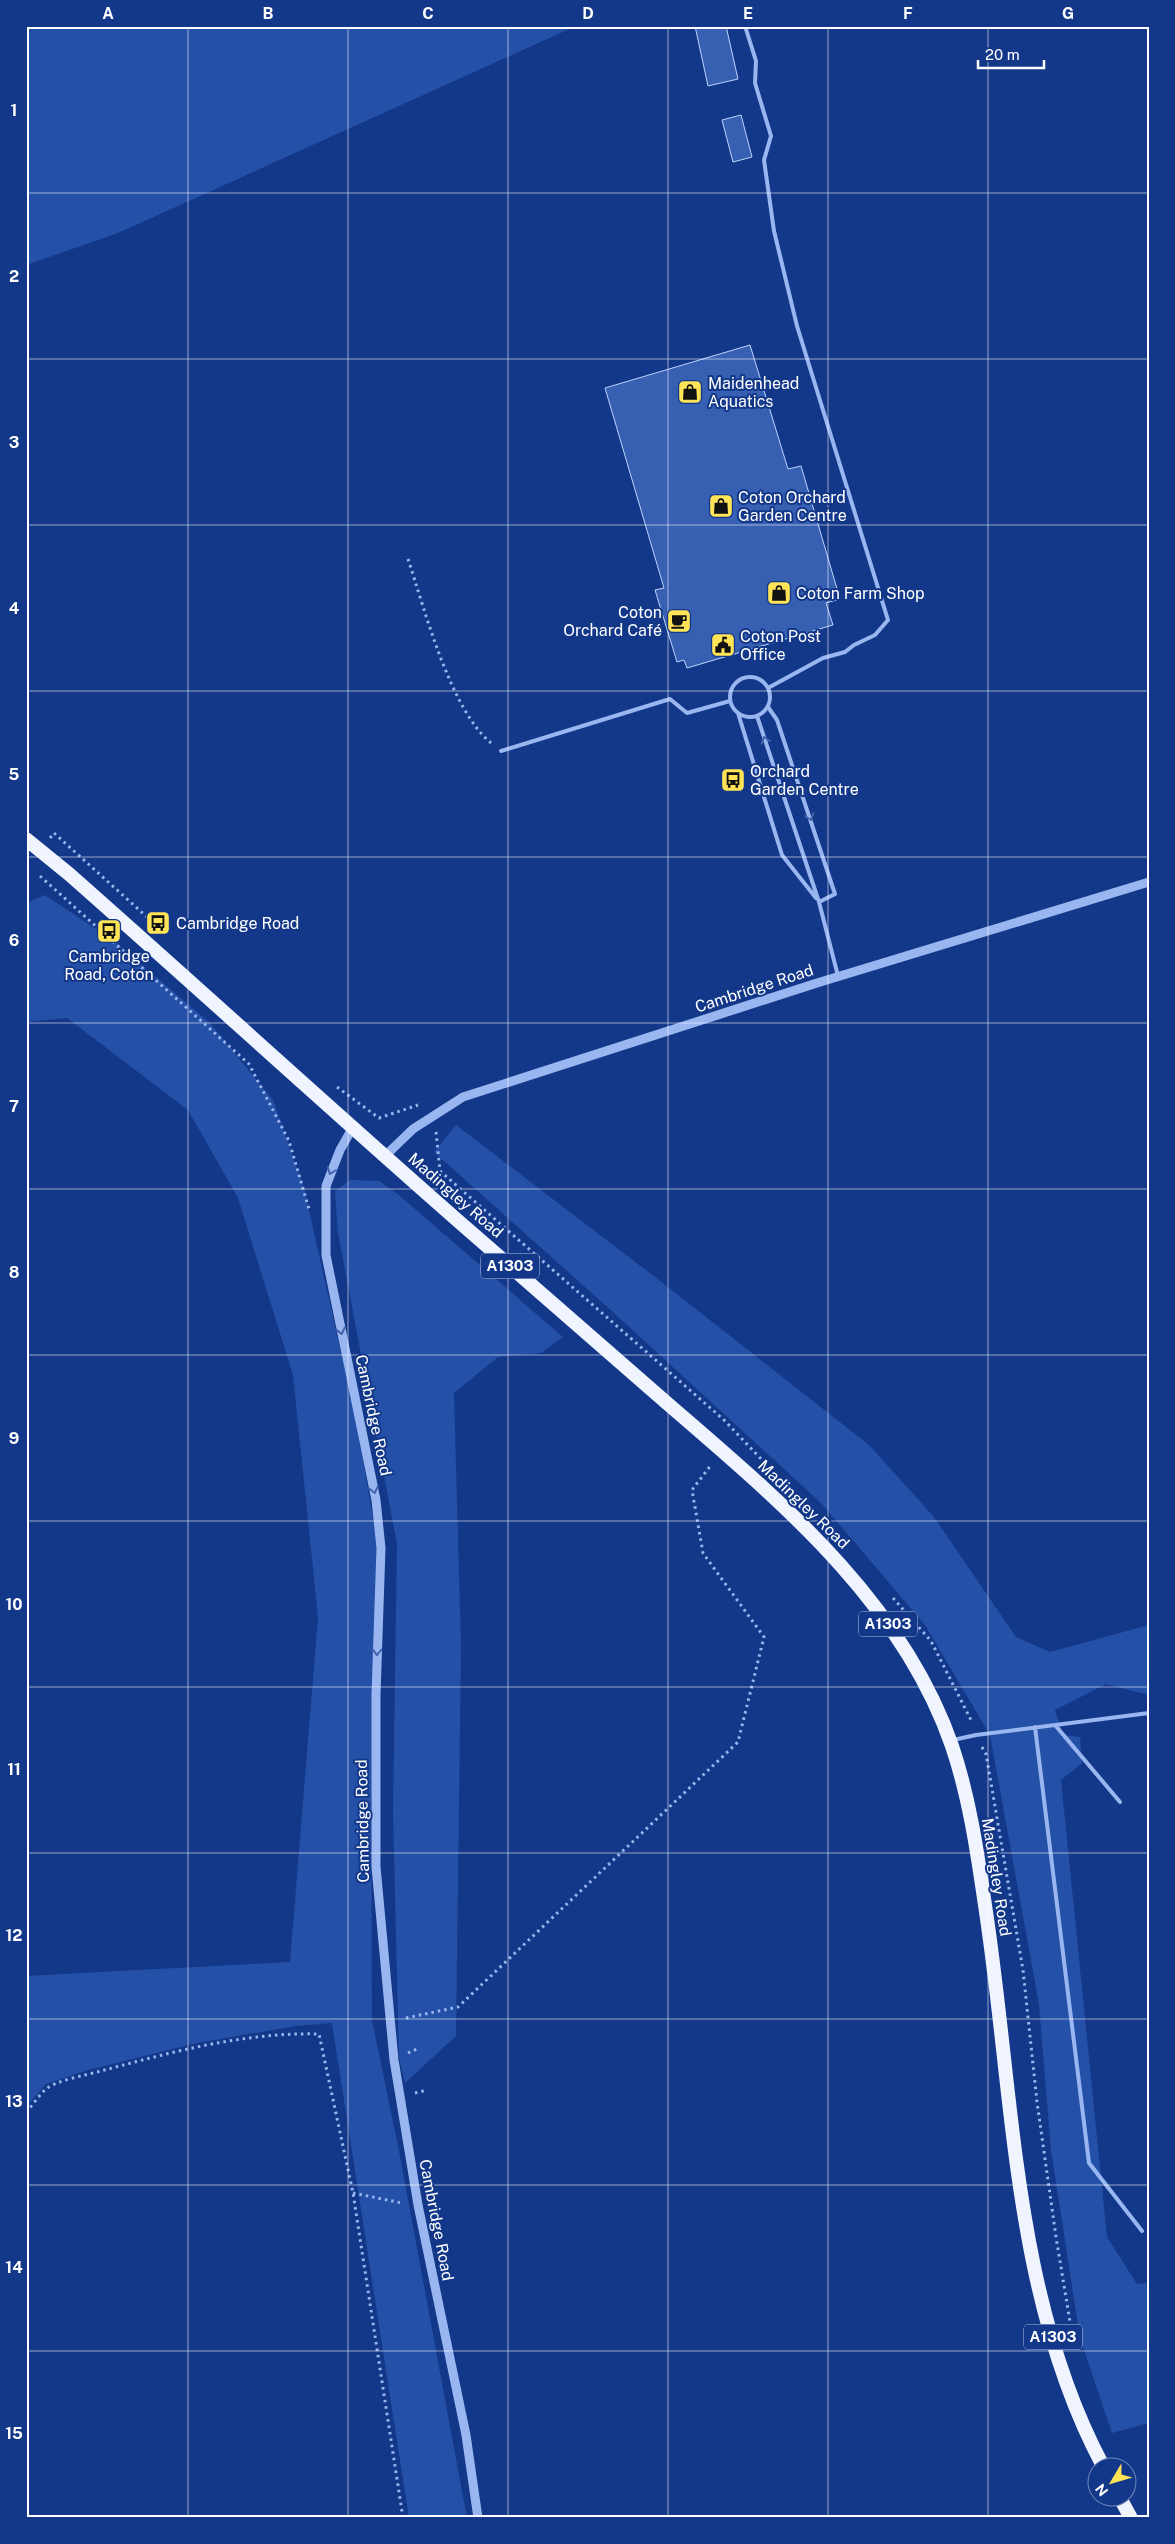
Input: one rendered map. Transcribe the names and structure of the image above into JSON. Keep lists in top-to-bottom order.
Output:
{
  "streets": {
    "highway": ["Madingley Road", "A1303"],
    "street": ["Cambridge Road"]
  },
  "crossings": [
    ["Cambridge Road", "Madingley Road"]
  ],
  "one_way": ["Cambridge Road"],
  "places": {
    "shop": ["Maidenhead Aquatics", "Coton Orchard Garden Centre", "Coton Farm Shop"],
    "cafe": ["Coton Orchard Café"],
    "public building": ["Coton Post Office"],
    "bus stop": ["Orchard Garden Centre", "Cambridge Road", "Cambridge Road, Coton"]
  },
  "scale_bar": "20 m",
  "north": "bottom left",
  "grid": {
    "columns": [
      "A",
      "B",
      "C",
      "D",
      "E",
      "F",
      "G"
    ],
    "rows": [
      "1",
      "2",
      "3",
      "4",
      "5",
      "6",
      "7",
      "8",
      "9",
      "10",
      "11",
      "12",
      "13",
      "14",
      "15"
    ]
  }
}
